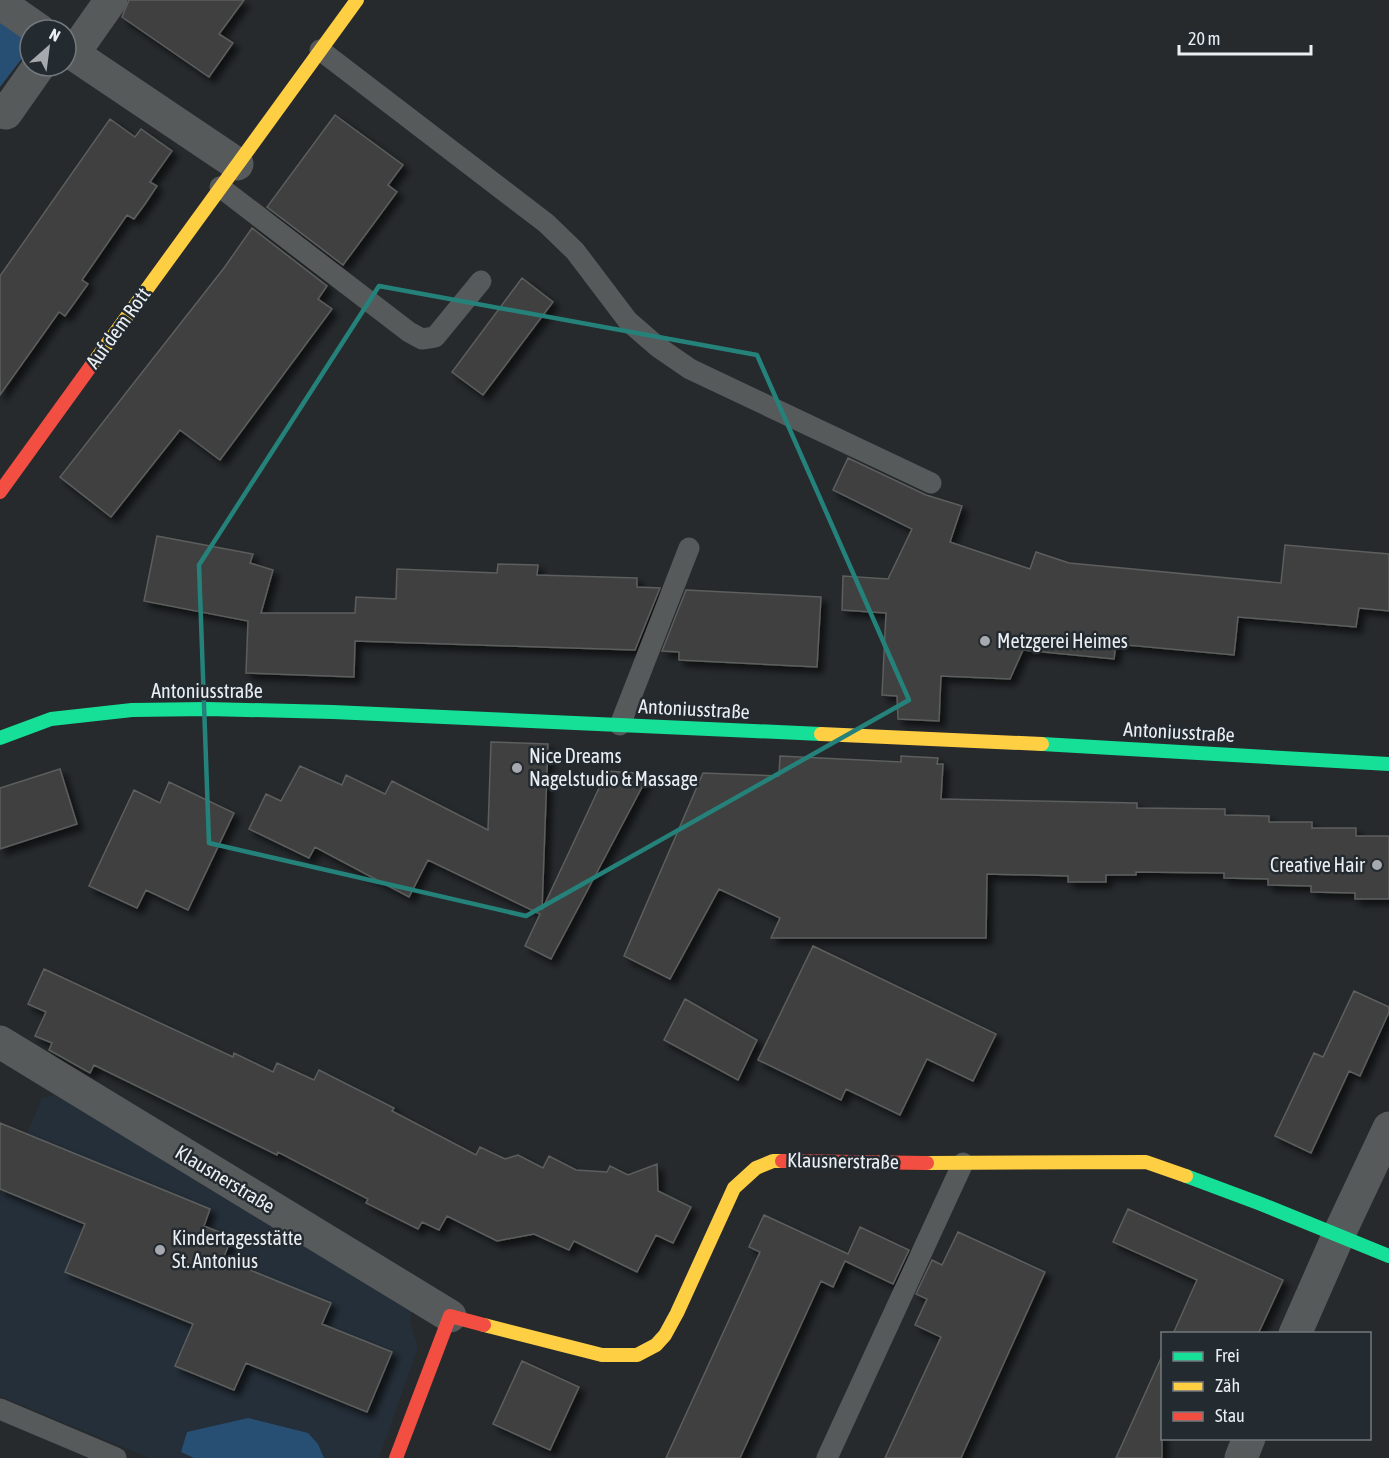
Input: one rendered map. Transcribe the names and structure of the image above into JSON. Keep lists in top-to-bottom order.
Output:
{
  "streets": {
    "street": ["Auf dem Rott", "Antoniusstraße", "Klausnerstraße"]
  },
  "places": [
    "Metzgerei Heimes",
    "Nice Dreams Nagelstudio & Massage",
    "Creative Hair",
    "Kindertagesstätte St. Antonius"
  ],
  "legend": ["Frei", "Zäh", "Stau"],
  "scale_bar": "20 m",
  "north": "top right"
}
